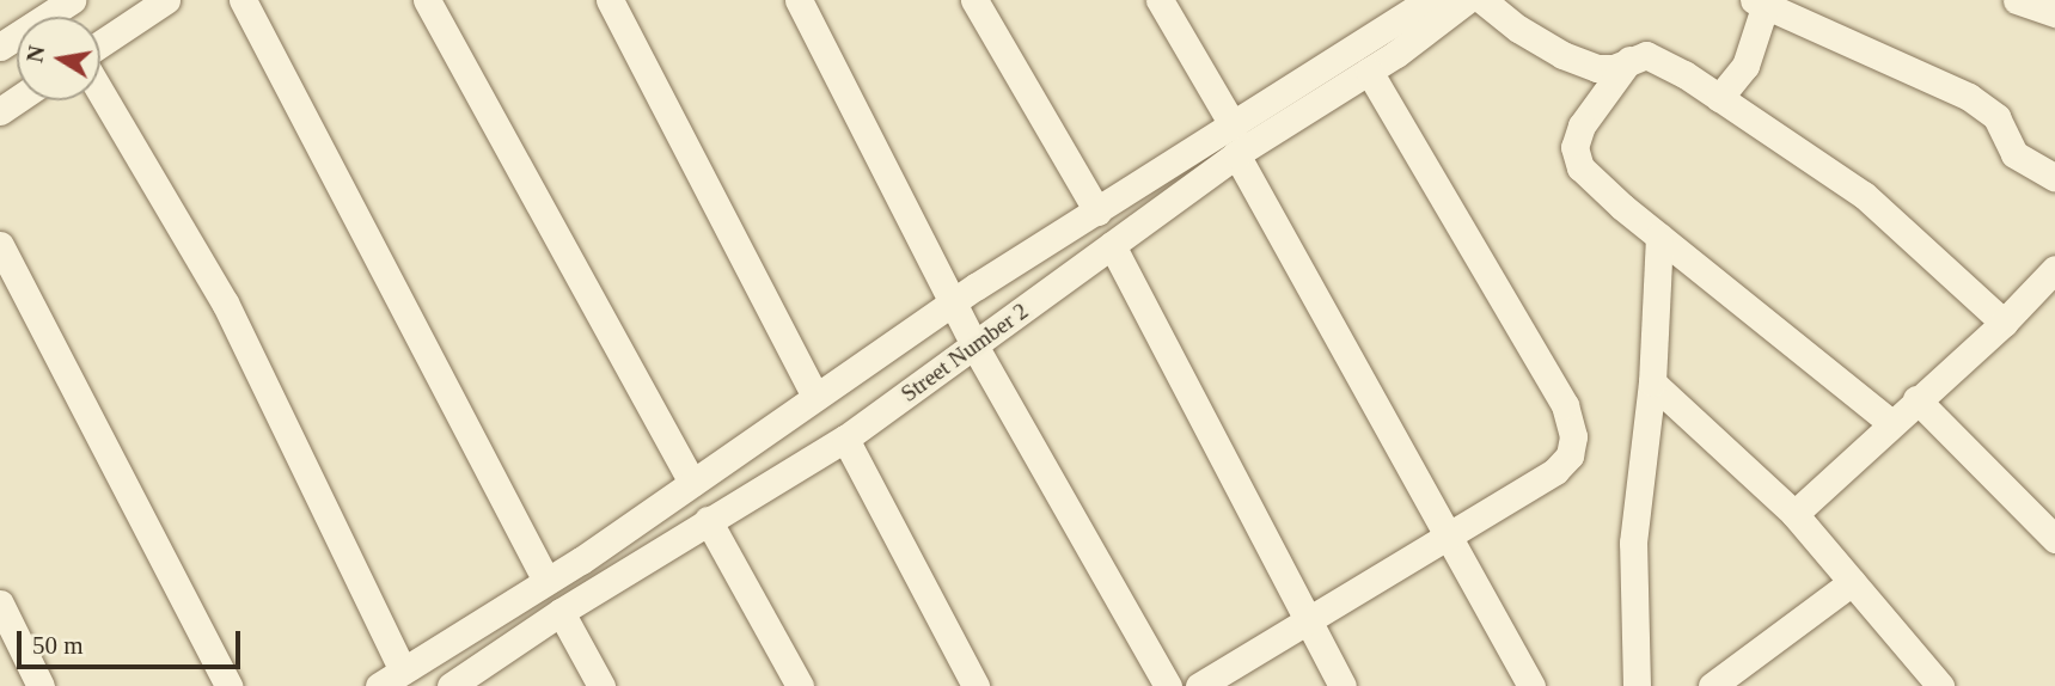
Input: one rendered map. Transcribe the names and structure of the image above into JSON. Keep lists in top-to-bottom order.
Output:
{
  "streets": {
    "street": ["Street Number 2"]
  },
  "scale_bar": "50 m",
  "north": "left"
}
